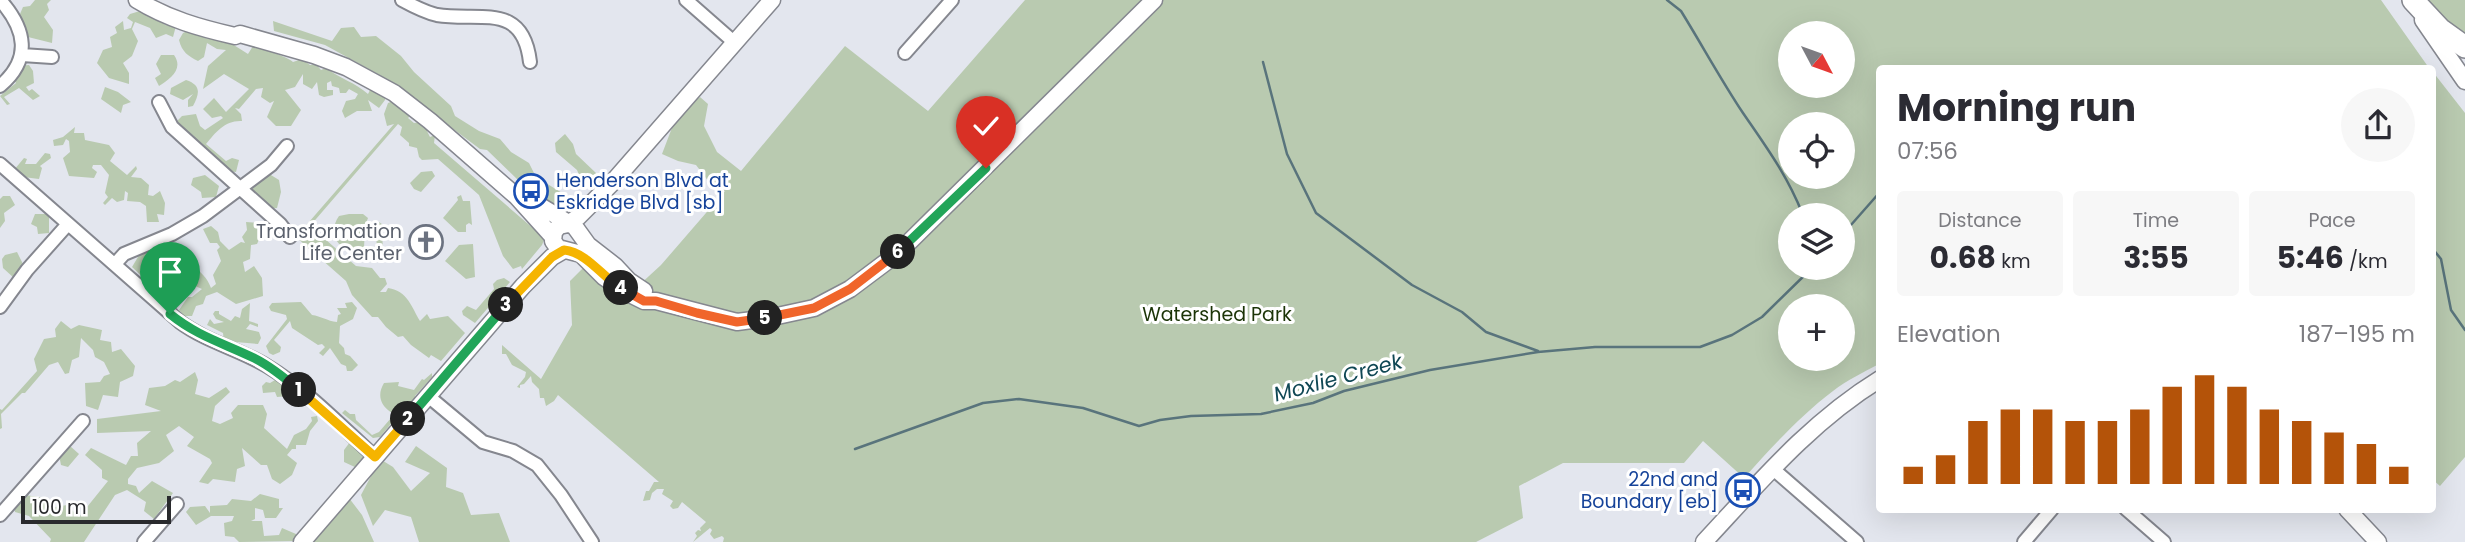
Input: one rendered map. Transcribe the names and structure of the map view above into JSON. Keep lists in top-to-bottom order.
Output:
{
  "water": ["Moxlie Creek"],
  "parks": ["Watershed Park"],
  "places": {
    "bus stop": ["Henderson Blvd at Eskridge Blvd [sb]", "22nd and Boundary [eb]"],
    "church": ["Transformation Life Center"]
  },
  "scale_bar": "100 m",
  "north": "bottom right",
  "page": {
    "map_buttons": "+",
    "heading": ["Morning run", "07:56"],
    "stats": [
      ["Distance", "0.68 km"],
      ["Time", "3:55"],
      ["Pace", "5:46 /km"]
    ],
    "pins": [
      "6",
      "4",
      "3",
      "5",
      "1",
      "2"
    ],
    "chart": ["Elevation", "187–195 m"],
    "scale": "100 m"
  }
}
